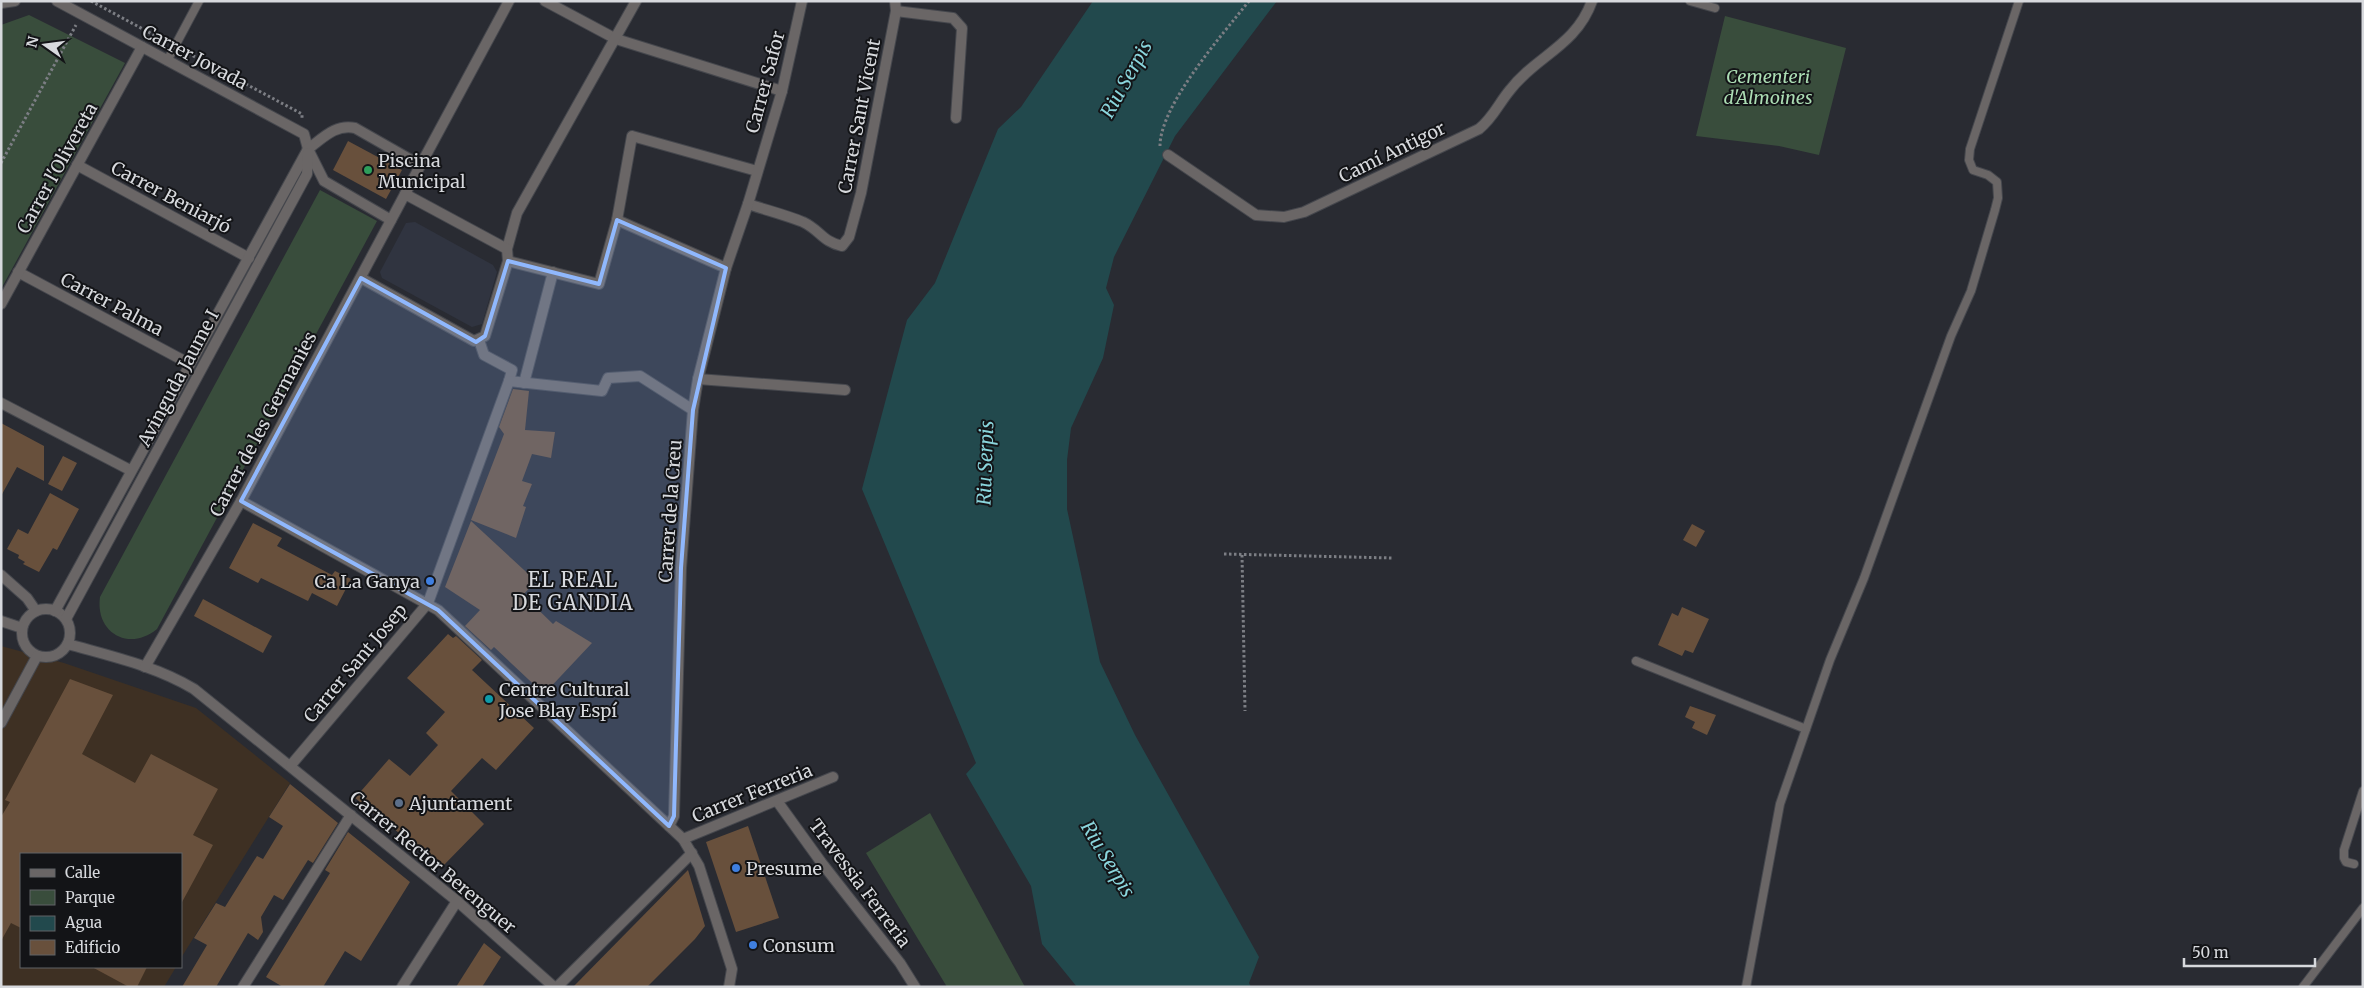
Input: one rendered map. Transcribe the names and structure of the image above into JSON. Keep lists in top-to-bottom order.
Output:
{
  "streets": {
    "street": [
      "Carrer Jovada",
      "Carrer Safor",
      "Carrer Sant Vicent",
      "Camí Antigor",
      "Carrer l'Olivereta",
      "Carrer Beniarjó",
      "Carrer Palma",
      "Avinguda Jaume I",
      "Carrer de les Germanies",
      "Carrer de la Creu",
      "Carrer Sant Josep",
      "Carrer Ferreria",
      "Carrer Rector Berenguer",
      "Travessia Ferreria"
    ]
  },
  "crossings": [
    ["Carrer Jovada", "Carrer l'Olivereta"],
    ["Carrer Safor", "Carrer Sant Vicent"],
    ["Carrer Safor", "Carrer de la Creu"],
    ["Carrer Sant Vicent", "Carrer de la Creu"],
    ["Carrer l'Olivereta", "Carrer Beniarjó"],
    ["Carrer l'Olivereta", "Carrer Palma"],
    ["Carrer Beniarjó", "Avinguda Jaume I"],
    ["Carrer Palma", "Avinguda Jaume I"],
    ["Avinguda Jaume I", "Carrer de les Germanies"],
    ["Avinguda Jaume I", "Carrer Rector Berenguer"],
    ["Carrer de les Germanies", "Carrer Rector Berenguer"],
    ["Carrer Sant Josep", "Carrer Rector Berenguer"],
    ["Carrer Ferreria", "Travessia Ferreria"]
  ],
  "districts": ["EL REAL DE GANDIA"],
  "water": ["Riu Serpis"],
  "parks": ["Cementeri d'Almoines"],
  "places": [
    "Piscina Municipal",
    "Ca La Ganya",
    "Centre Cultural Jose Blay Espí",
    "Ajuntament",
    "Presume",
    "Consum"
  ],
  "legend": [
    "Calle",
    "Parque",
    "Agua",
    "Edificio"
  ],
  "scale_bar": "50 m",
  "north": "left"
}
